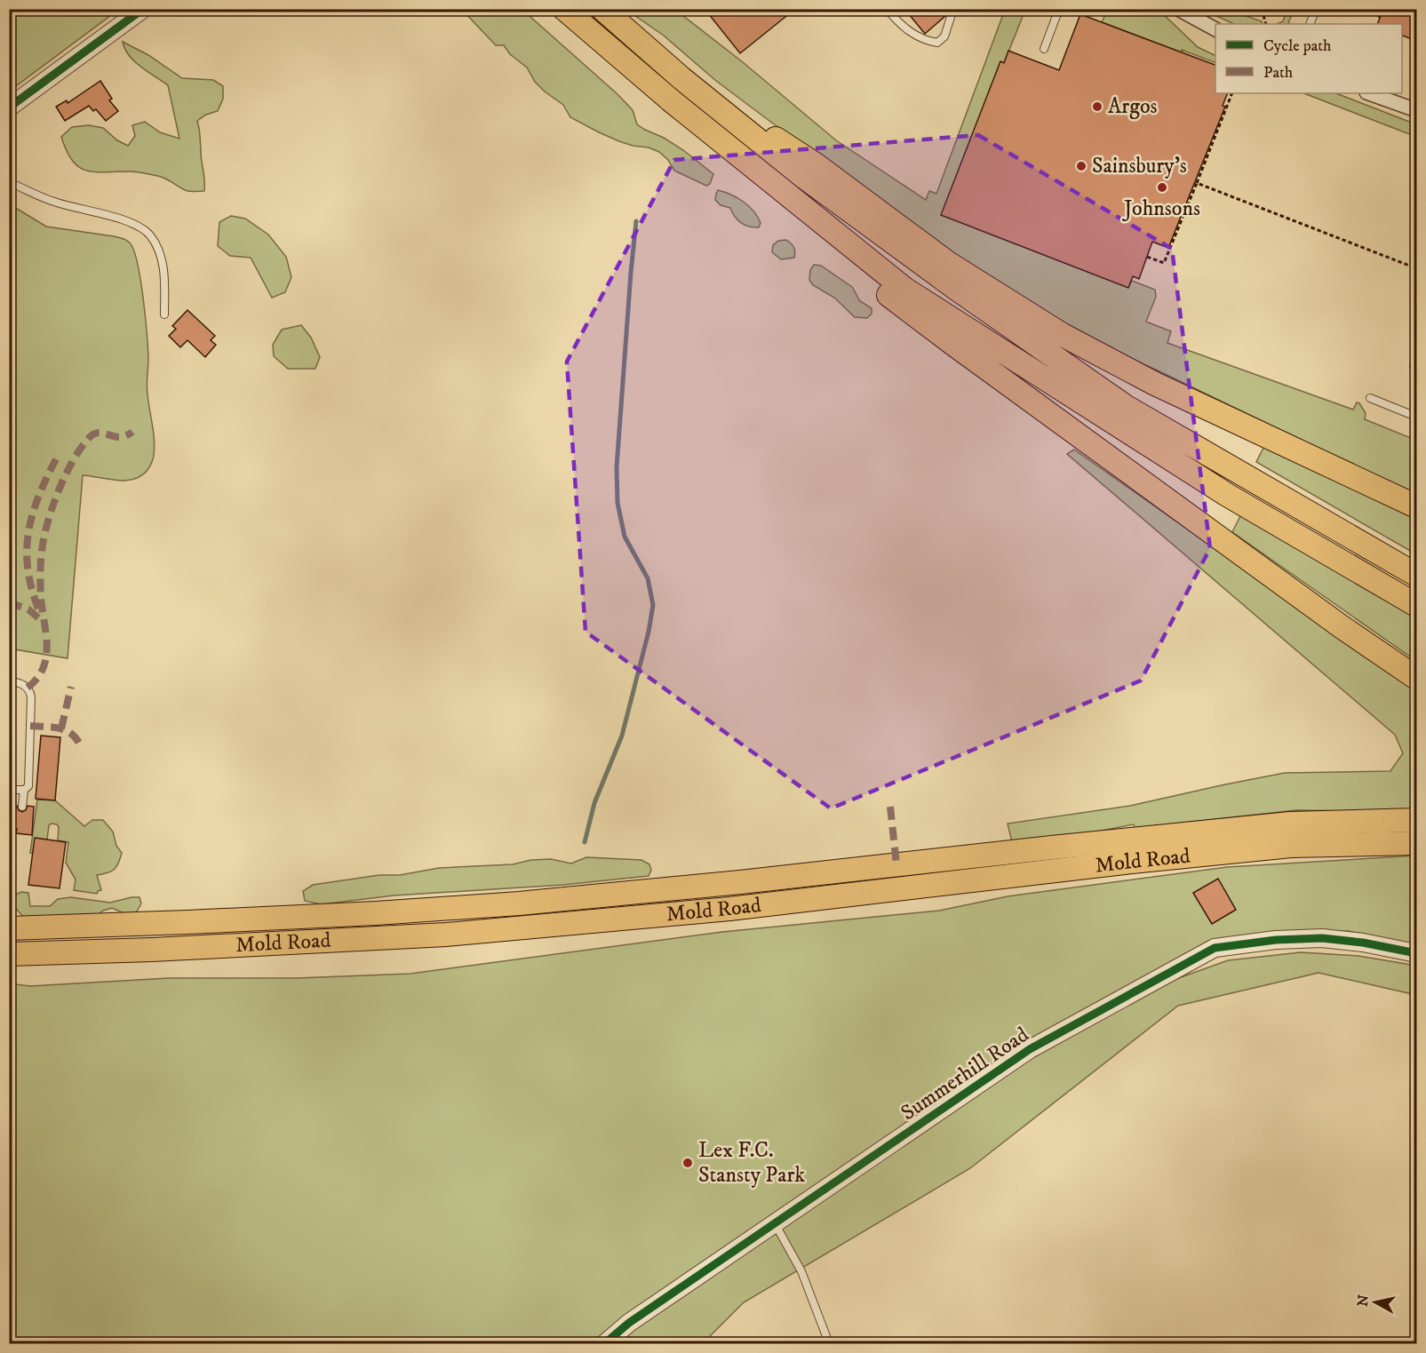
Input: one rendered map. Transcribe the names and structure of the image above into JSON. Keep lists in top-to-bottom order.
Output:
{
  "streets": {
    "main road": ["Mold Road"],
    "street": ["Summerhill Road"]
  },
  "places": [
    "Argos",
    "Sainsbury's",
    "Johnsons",
    "Lex F.C. Stansty Park"
  ],
  "legend": ["Cycle path", "Path"],
  "north": "left"
}
